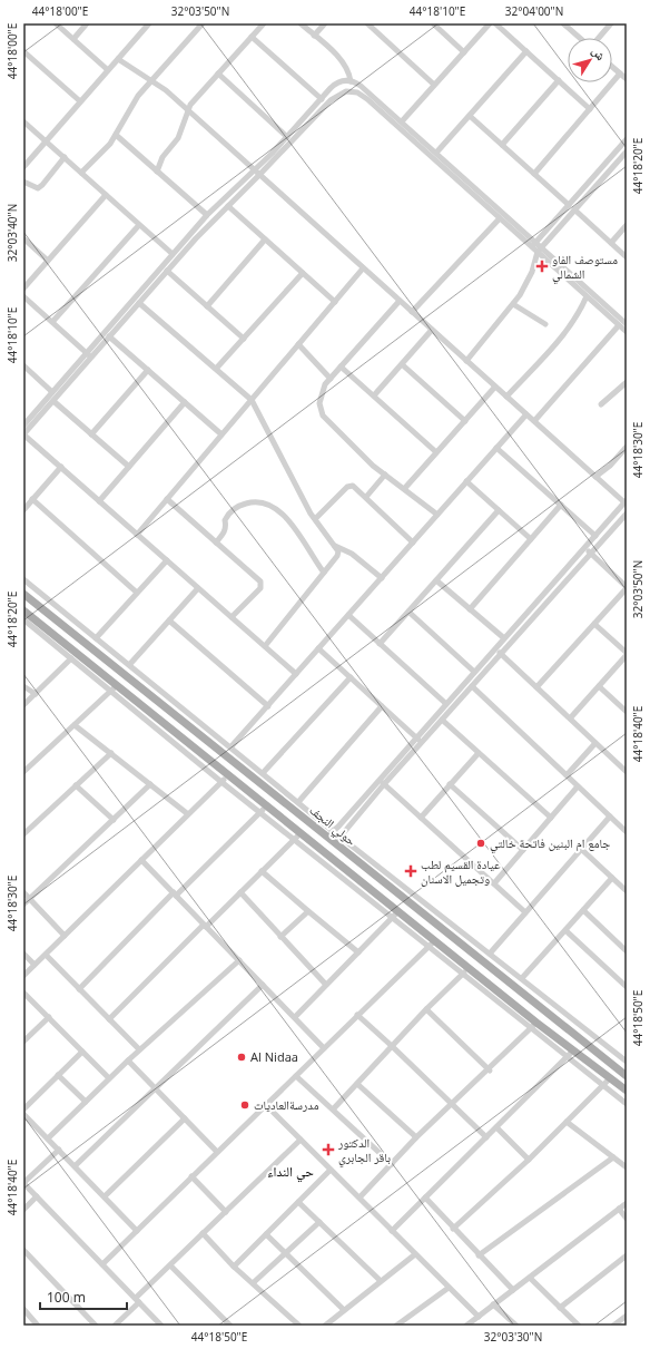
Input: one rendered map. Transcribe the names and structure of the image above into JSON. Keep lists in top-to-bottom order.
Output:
{
  "streets": {
    "main road": ["حولي النجف"]
  },
  "districts": ["حي النداء"],
  "places": {
    "health": ["مستوصف الفاو الشمالي", "عيادة القسيم لطب وتجميل الاسنان", "الدكتور باقر الجابري"],
    "other": ["جامع ام البنين فاتحة خالتي", "Al Nidaa", "مدرسةالعاديات"]
  },
  "scale_bar": "100 m",
  "north": "top right",
  "coordinates": [
    "44°18'00\"E",
    "32°03'50\"N",
    "44°18'10\"E",
    "32°04'00\"N",
    "44°18'20\"E",
    "32°03'40\"N",
    "44°18'30\"E",
    "44°18'40\"E",
    "44°18'50\"E",
    "32°03'30\"N"
  ]
}
